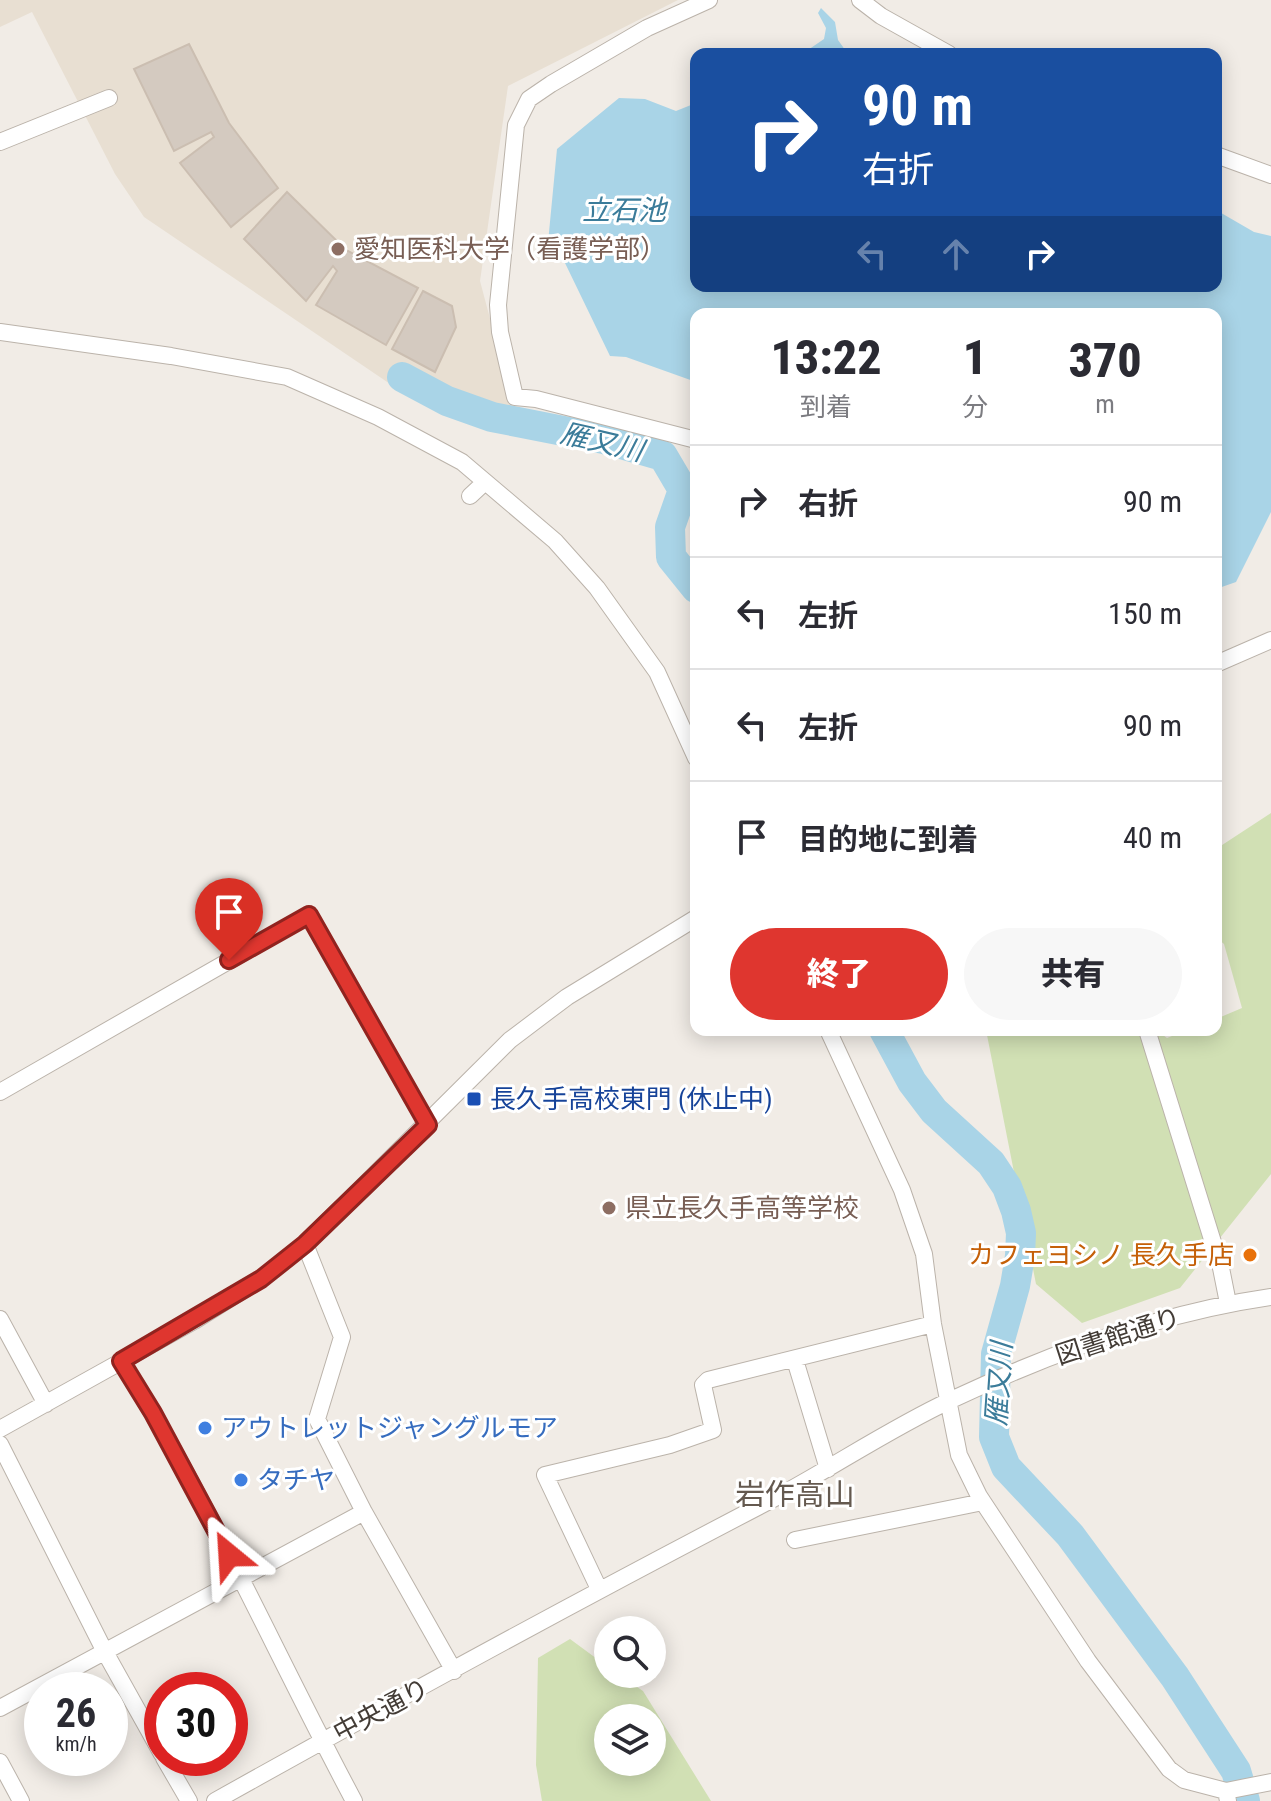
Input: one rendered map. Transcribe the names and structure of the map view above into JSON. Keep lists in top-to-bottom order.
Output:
{
  "streets": {
    "street": ["図書館通り", "中央通り"]
  },
  "crossings": [
    ["図書館通り", "中央通り"]
  ],
  "districts": ["岩作高山"],
  "water": ["立石池", "雁又川"],
  "places": {
    "other": [
      "愛知医科大学（看護学部）",
      "県立長久手高等学校",
      "カフェヨシノ 長久手店",
      "アウトレットジャングルモア",
      "タチヤ"
    ],
    "transit": ["長久手高校東門 (休止中)"]
  },
  "page": {
    "turn": ["90 m", "右折"],
    "eta": [
      "13:22",
      "到着",
      "1",
      "分",
      "370",
      "m"
    ],
    "list": [
      {
        "name": "右折",
        "value": "90 m"
      },
      {
        "name": "左折",
        "value": "150 m"
      },
      {
        "name": "左折",
        "value": "90 m"
      },
      {
        "name": "目的地に到着",
        "value": "40 m"
      }
    ],
    "buttons": ["終了", "共有"],
    "speed": "26 km/h",
    "limit": "30"
  }
}
